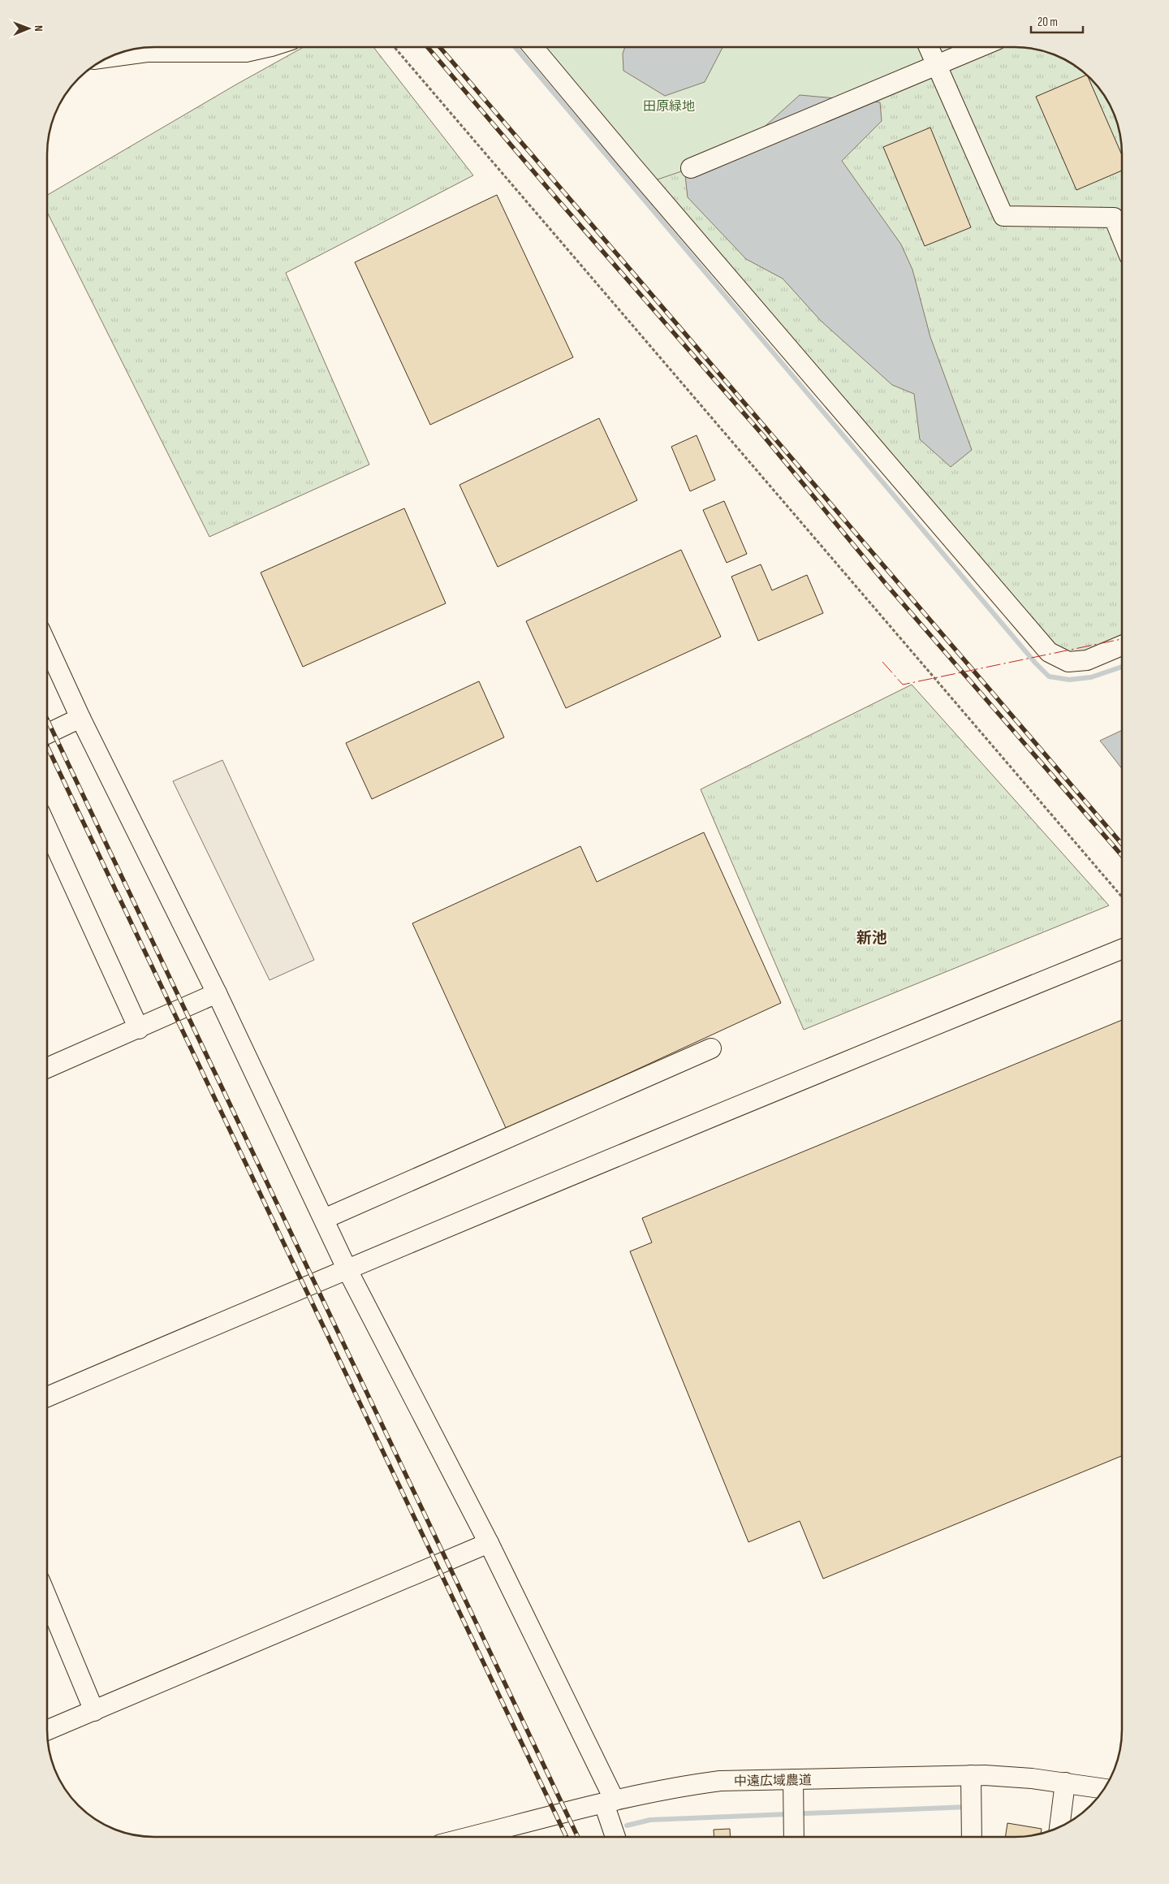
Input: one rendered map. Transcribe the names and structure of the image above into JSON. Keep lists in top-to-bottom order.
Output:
{
  "streets": {
    "street": ["中遠広域農道"]
  },
  "districts": ["新池"],
  "parks": ["田原緑地"],
  "scale_bar": "20 m",
  "north": "right"
}
